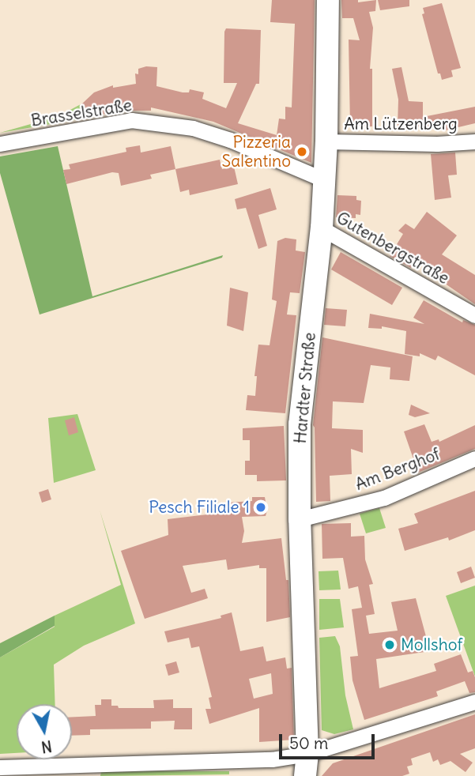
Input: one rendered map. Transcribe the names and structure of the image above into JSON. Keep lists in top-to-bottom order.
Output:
{
  "streets": {
    "main road": ["Hardter Straße"],
    "street": [
      "Brasselstraße",
      "Am Lützenberg",
      "Gutenbergstraße",
      "Am Berghof"
    ]
  },
  "crossings": [
    ["Brasselstraße", "Hardter Straße"],
    ["Am Lützenberg", "Hardter Straße"],
    ["Gutenbergstraße", "Hardter Straße"],
    ["Hardter Straße", "Am Berghof"]
  ],
  "places": ["Pizzeria Salentino", "Pesch Filiale 1", "Mollshof"],
  "scale_bar": "50 m",
  "north": "bottom"
}
